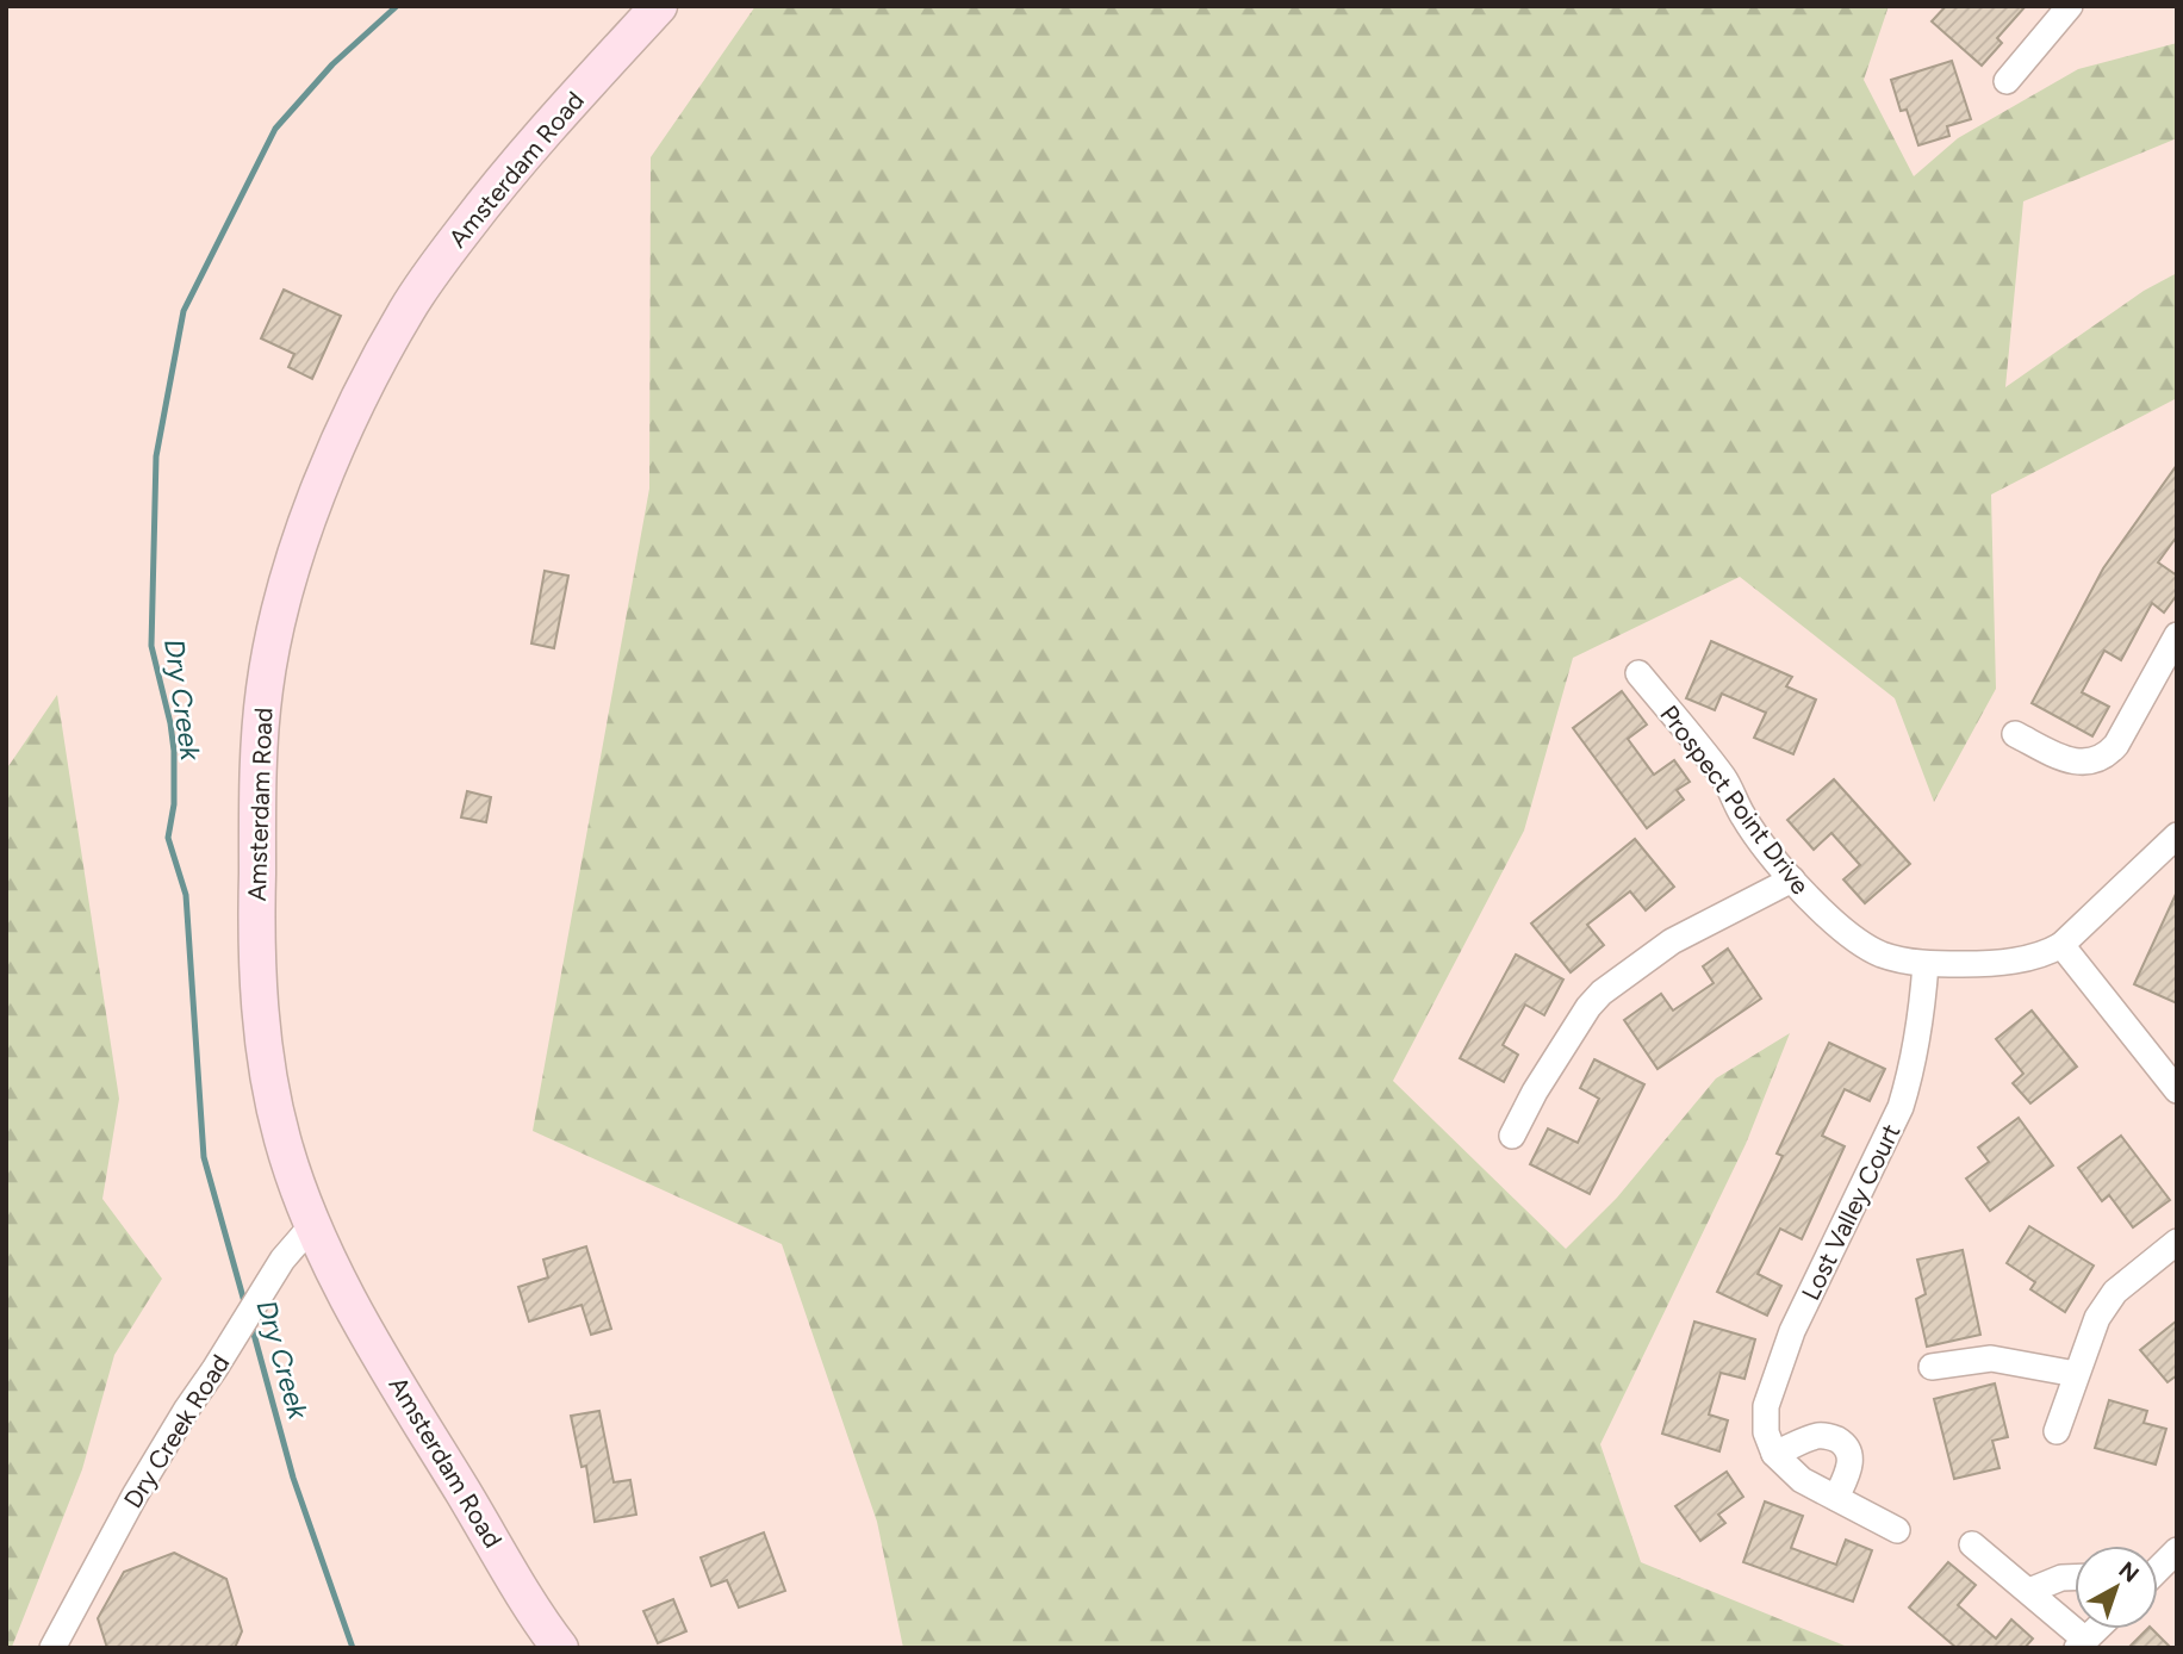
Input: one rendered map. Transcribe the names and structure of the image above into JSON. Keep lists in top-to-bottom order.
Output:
{
  "streets": {
    "main road": ["Amsterdam Road"],
    "street": ["Prospect Point Drive", "Lost Valley Court", "Dry Creek Road"]
  },
  "crossings": [
    ["Amsterdam Road", "Dry Creek Road"],
    ["Prospect Point Drive", "Lost Valley Court"]
  ],
  "water": ["Dry Creek"],
  "north": "top right"
}
